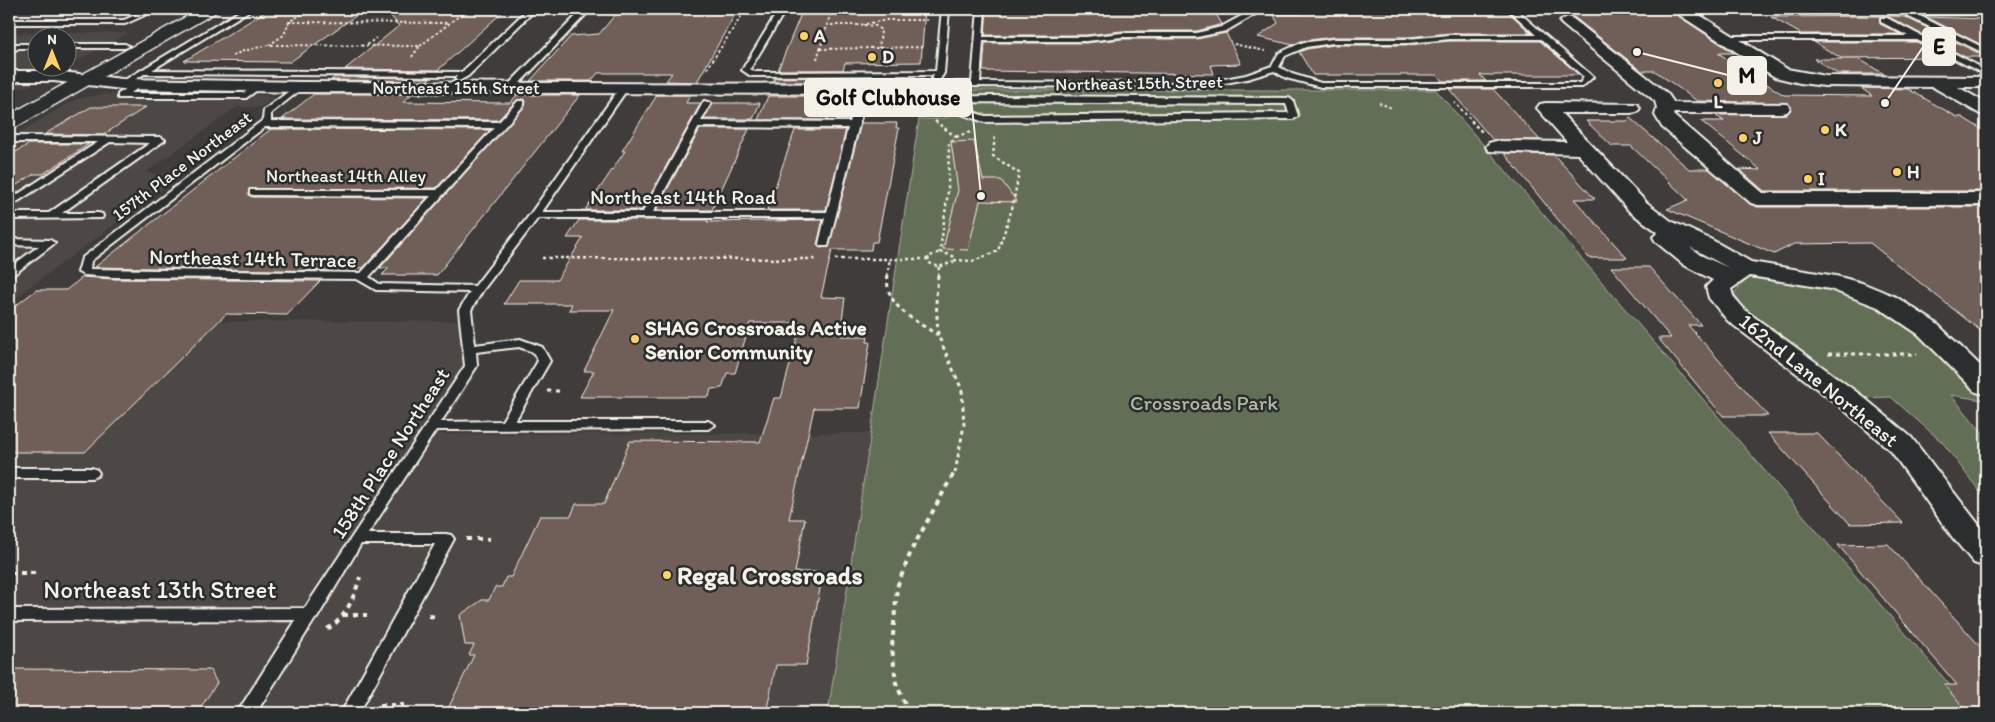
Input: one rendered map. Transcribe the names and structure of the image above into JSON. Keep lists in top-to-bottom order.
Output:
{
  "streets": {
    "street": ["Northeast 15th Street", "162nd Lane Northeast"],
    "lane": [
      "157th Place Northeast",
      "Northeast 14th Alley",
      "Northeast 14th Road",
      "Northeast 14th Terrace",
      "158th Place Northeast",
      "Northeast 13th Street"
    ]
  },
  "crossings": [
    ["Northeast 15th Street", "157th Place Northeast"],
    ["Northeast 15th Street", "158th Place Northeast"],
    ["157th Place Northeast", "Northeast 14th Terrace"],
    ["Northeast 14th Road", "158th Place Northeast"],
    ["Northeast 14th Terrace", "158th Place Northeast"],
    ["158th Place Northeast", "Northeast 13th Street"]
  ],
  "parks": ["Crossroads Park"],
  "places": [
    "A",
    "M",
    "D",
    "L",
    "E",
    "K",
    "J",
    "H",
    "I",
    "Golf Clubhouse",
    "SHAG Crossroads Active Senior Community",
    "Regal Crossroads"
  ],
  "north": "top"
}
